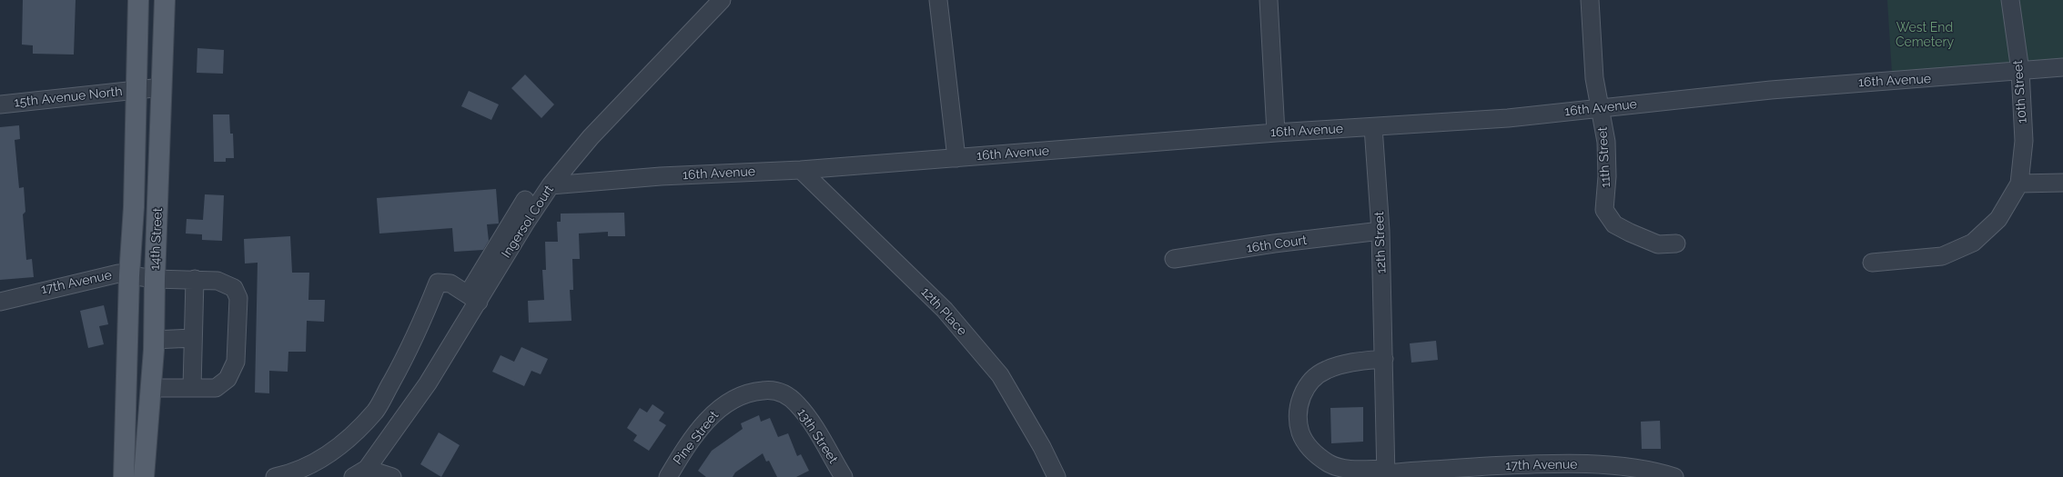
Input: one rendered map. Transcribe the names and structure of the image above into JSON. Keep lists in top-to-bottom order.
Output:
{
  "streets": {
    "main road": ["14th Street"],
    "street": [
      "16th Avenue",
      "10th Street",
      "15th Avenue North",
      "11th Street",
      "Ingersol Court",
      "12th Street",
      "16th Court",
      "17th Avenue",
      "12th Place",
      "13th Street",
      "Pine Street"
    ]
  },
  "crossings": [
    ["16th Avenue", "10th Street"],
    ["16th Avenue", "11th Street"],
    ["16th Avenue", "Ingersol Court"],
    ["16th Avenue", "12th Street"],
    ["16th Avenue", "12th Place"],
    ["15th Avenue North", "14th Street"],
    ["14th Street", "17th Avenue"],
    ["12th Street", "16th Court"],
    ["12th Street", "17th Avenue"],
    ["13th Street", "Pine Street"]
  ],
  "parks": ["West End Cemetery"]
}
